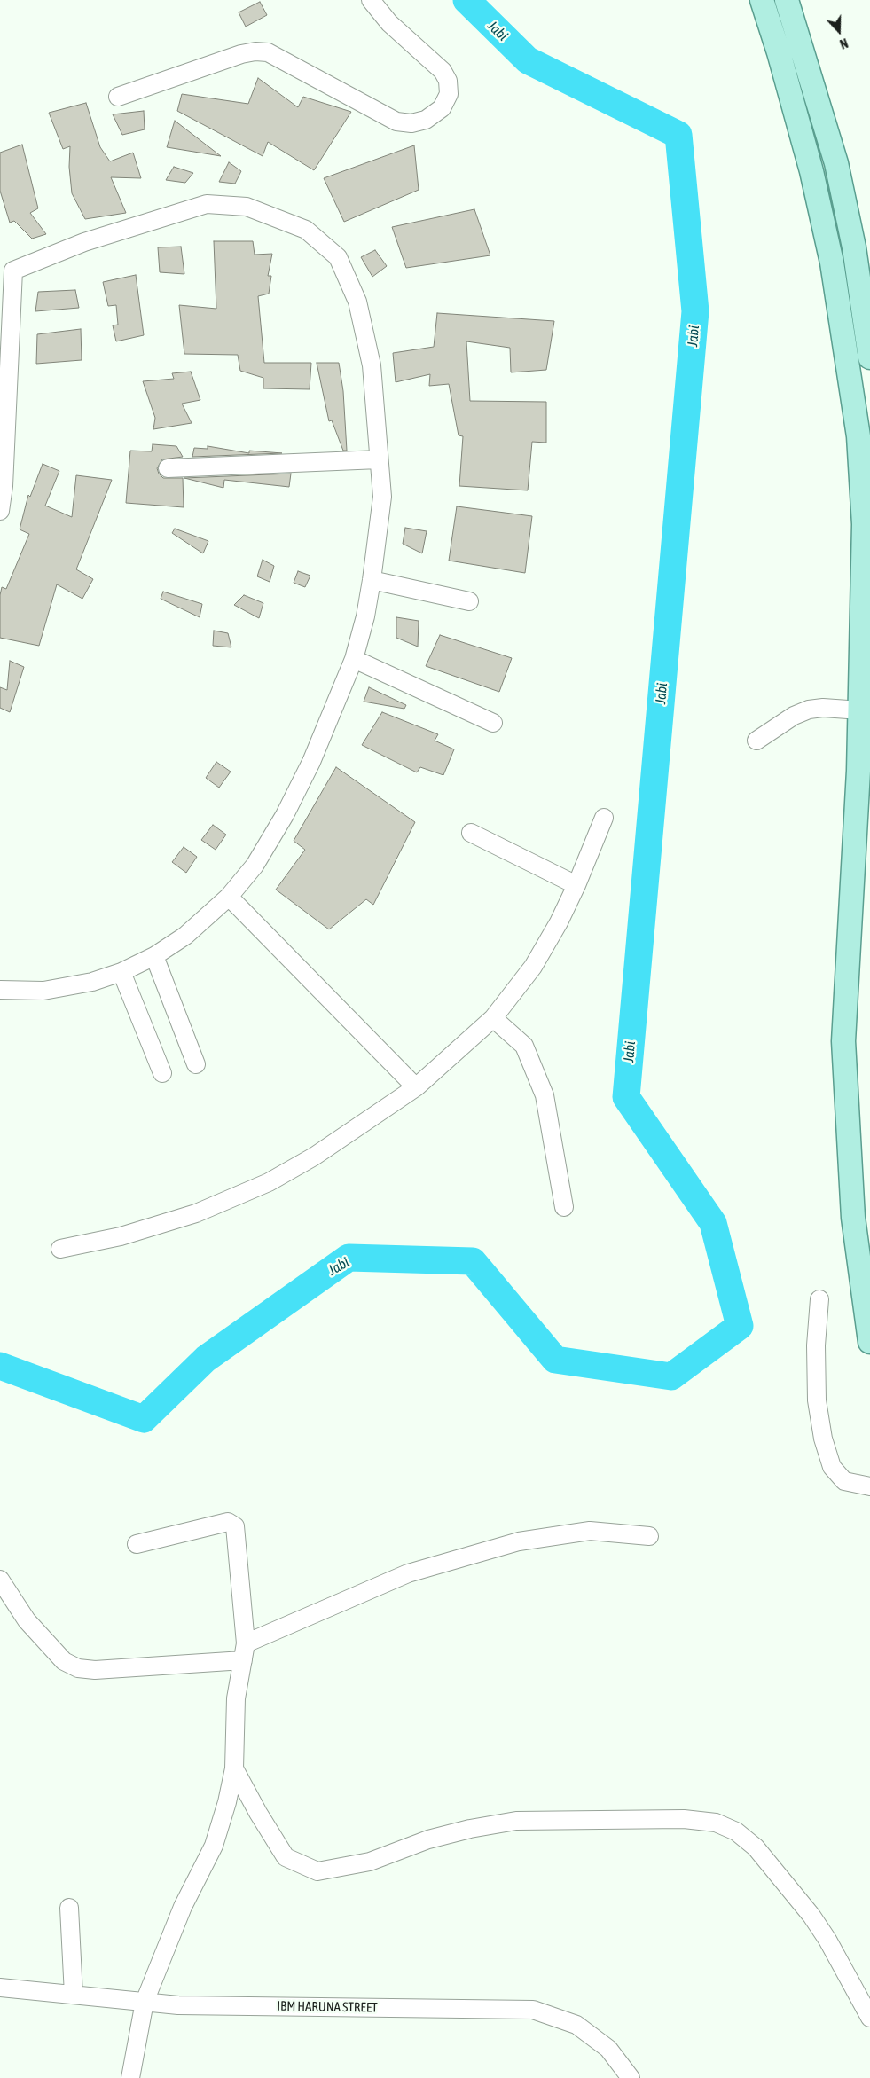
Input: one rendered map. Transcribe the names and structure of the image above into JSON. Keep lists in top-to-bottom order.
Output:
{
  "streets": {
    "street": ["IBM HARUNA STREET"]
  },
  "water": ["Jabi"],
  "north": "bottom"
}
